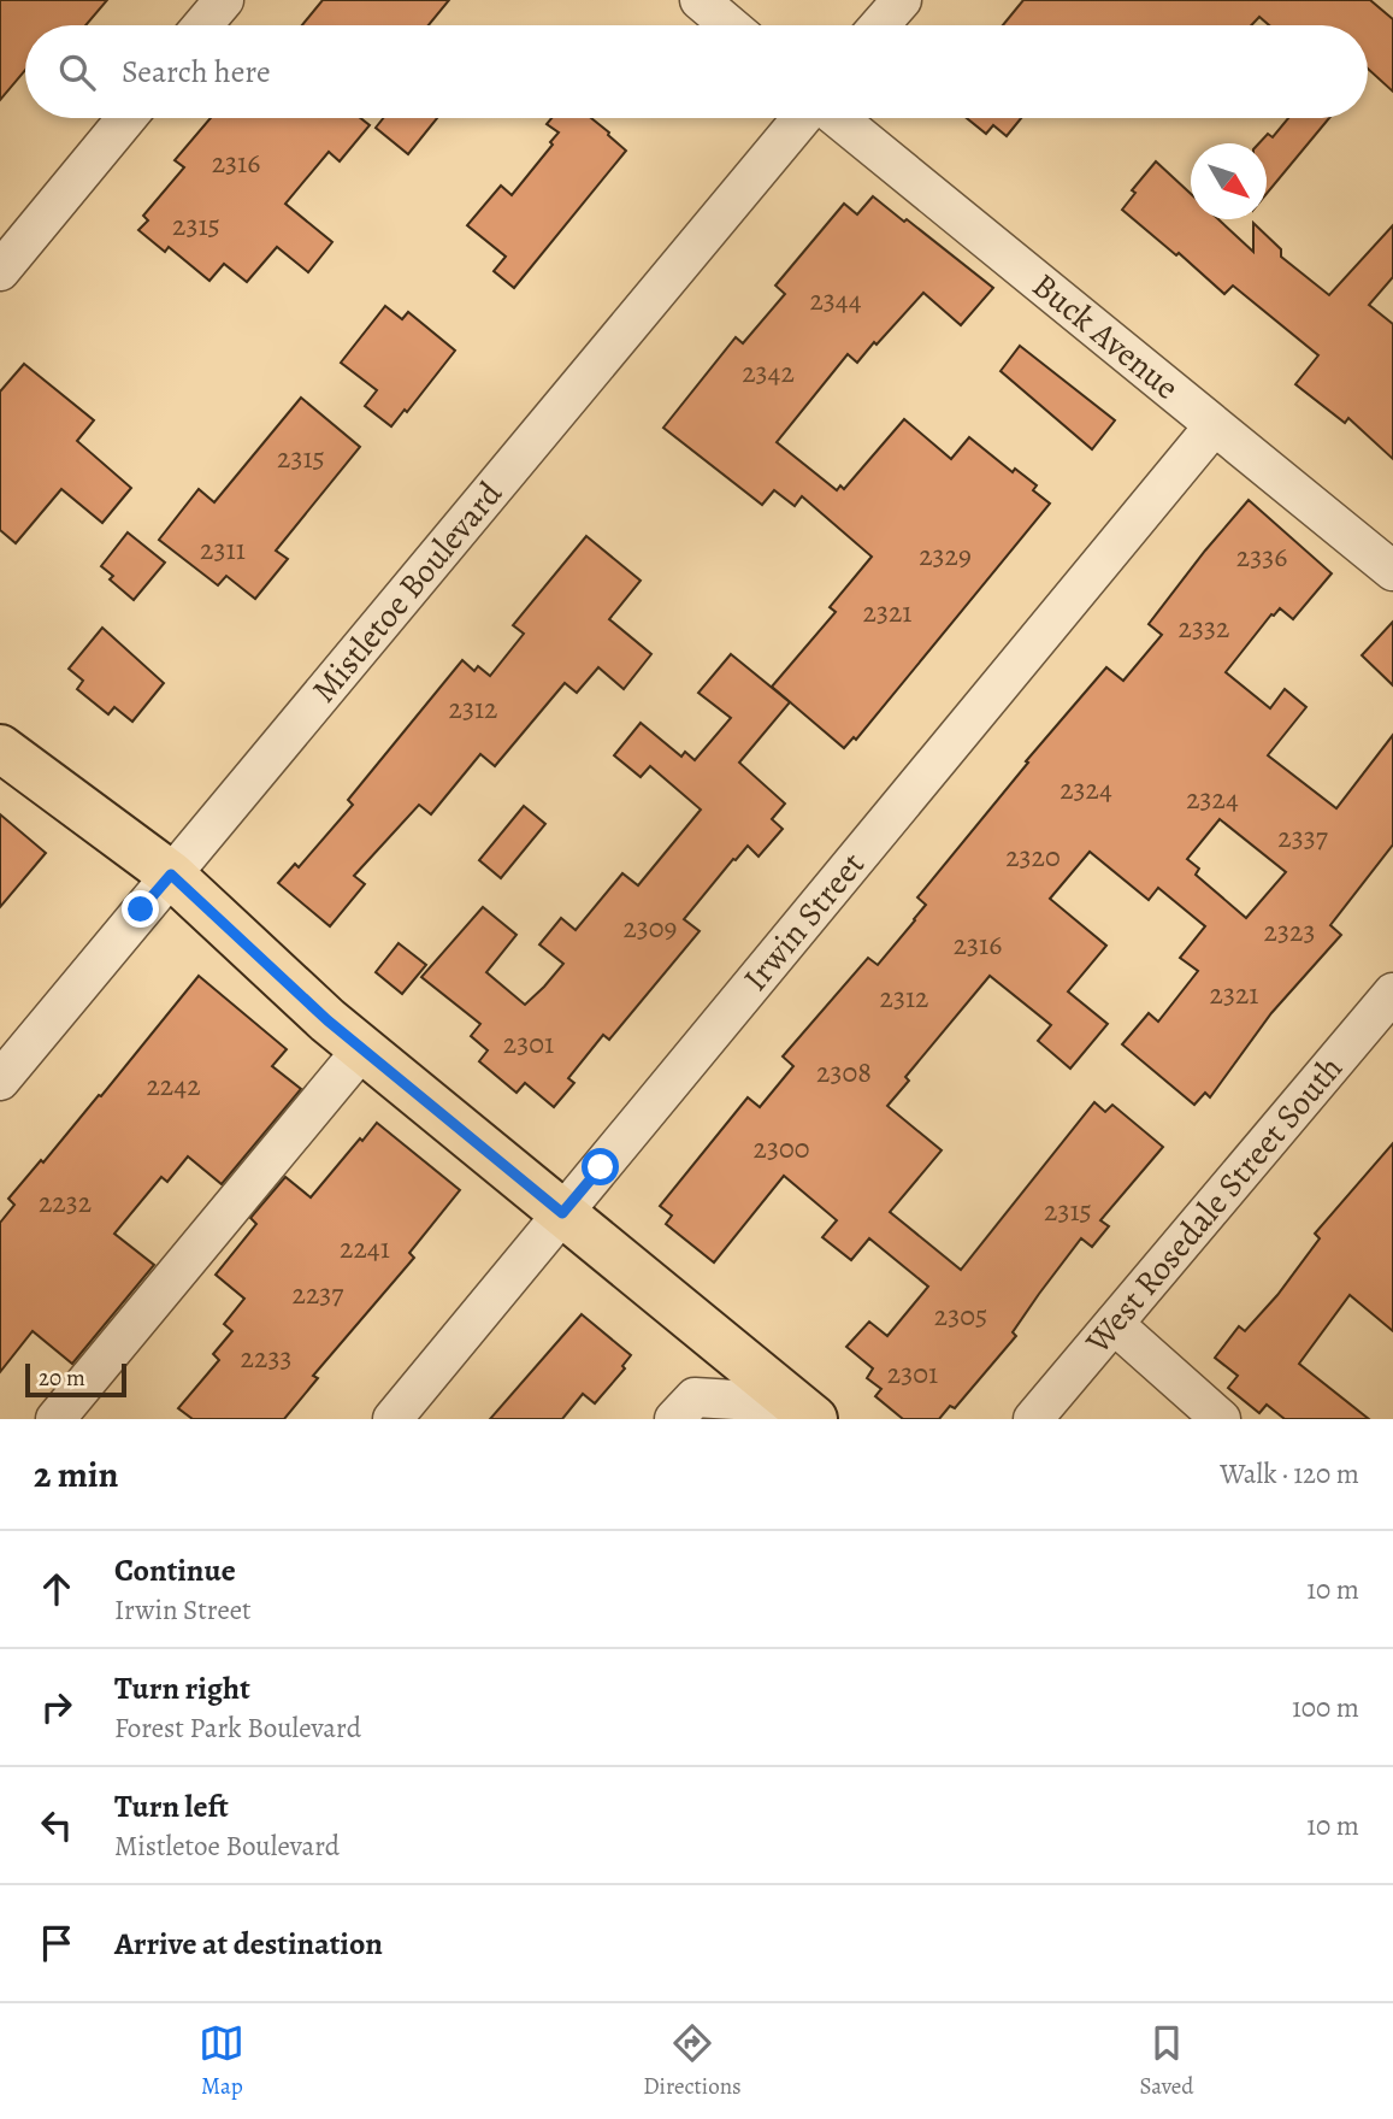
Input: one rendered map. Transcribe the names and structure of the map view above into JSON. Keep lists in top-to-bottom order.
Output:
{
  "streets": {
    "street": [
      "Buck Avenue",
      "Mistletoe Boulevard",
      "Irwin Street",
      "West Rosedale Street South"
    ]
  },
  "crossings": [
    ["Buck Avenue", "Irwin Street"]
  ],
  "house_numbers": [
    "2316",
    "2315",
    "2344",
    "2342",
    "2315",
    "2311",
    "2329",
    "2336",
    "2321",
    "2332",
    "2312",
    "2324",
    "2324",
    "2337",
    "2320",
    "2309",
    "2323",
    "2316",
    "2321",
    "2312",
    "2301",
    "2308",
    "2242",
    "2300",
    "2232",
    "2315",
    "2241",
    "2237",
    "2305",
    "2233",
    "2301"
  ],
  "scale_bar": "20 m",
  "north": "bottom right",
  "page": {
    "search": "Search here",
    "scale": "20 m",
    "heading": ["2 min", "Walk · 120 m"],
    "list": [
      ["Continue", "Irwin Street", "10 m"],
      ["Turn right", "Forest Park Boulevard", "100 m"],
      ["Turn left", "Mistletoe Boulevard", "10 m"],
      "Arrive at destination"
    ],
    "nav": ["Map", "Directions", "Saved"]
  }
}
